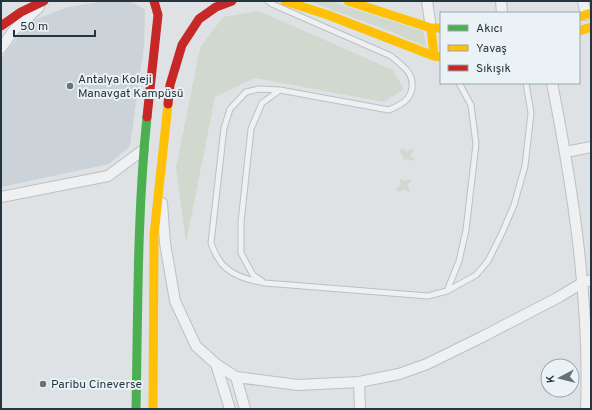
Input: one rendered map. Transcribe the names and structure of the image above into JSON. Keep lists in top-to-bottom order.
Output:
{
  "places": ["Antalya Koleji Manavgat Kampüsü", "Paribu Cineverse"],
  "legend": ["Akıcı", "Yavaş", "Sıkışık"],
  "scale_bar": "50 m",
  "north": "left"
}
